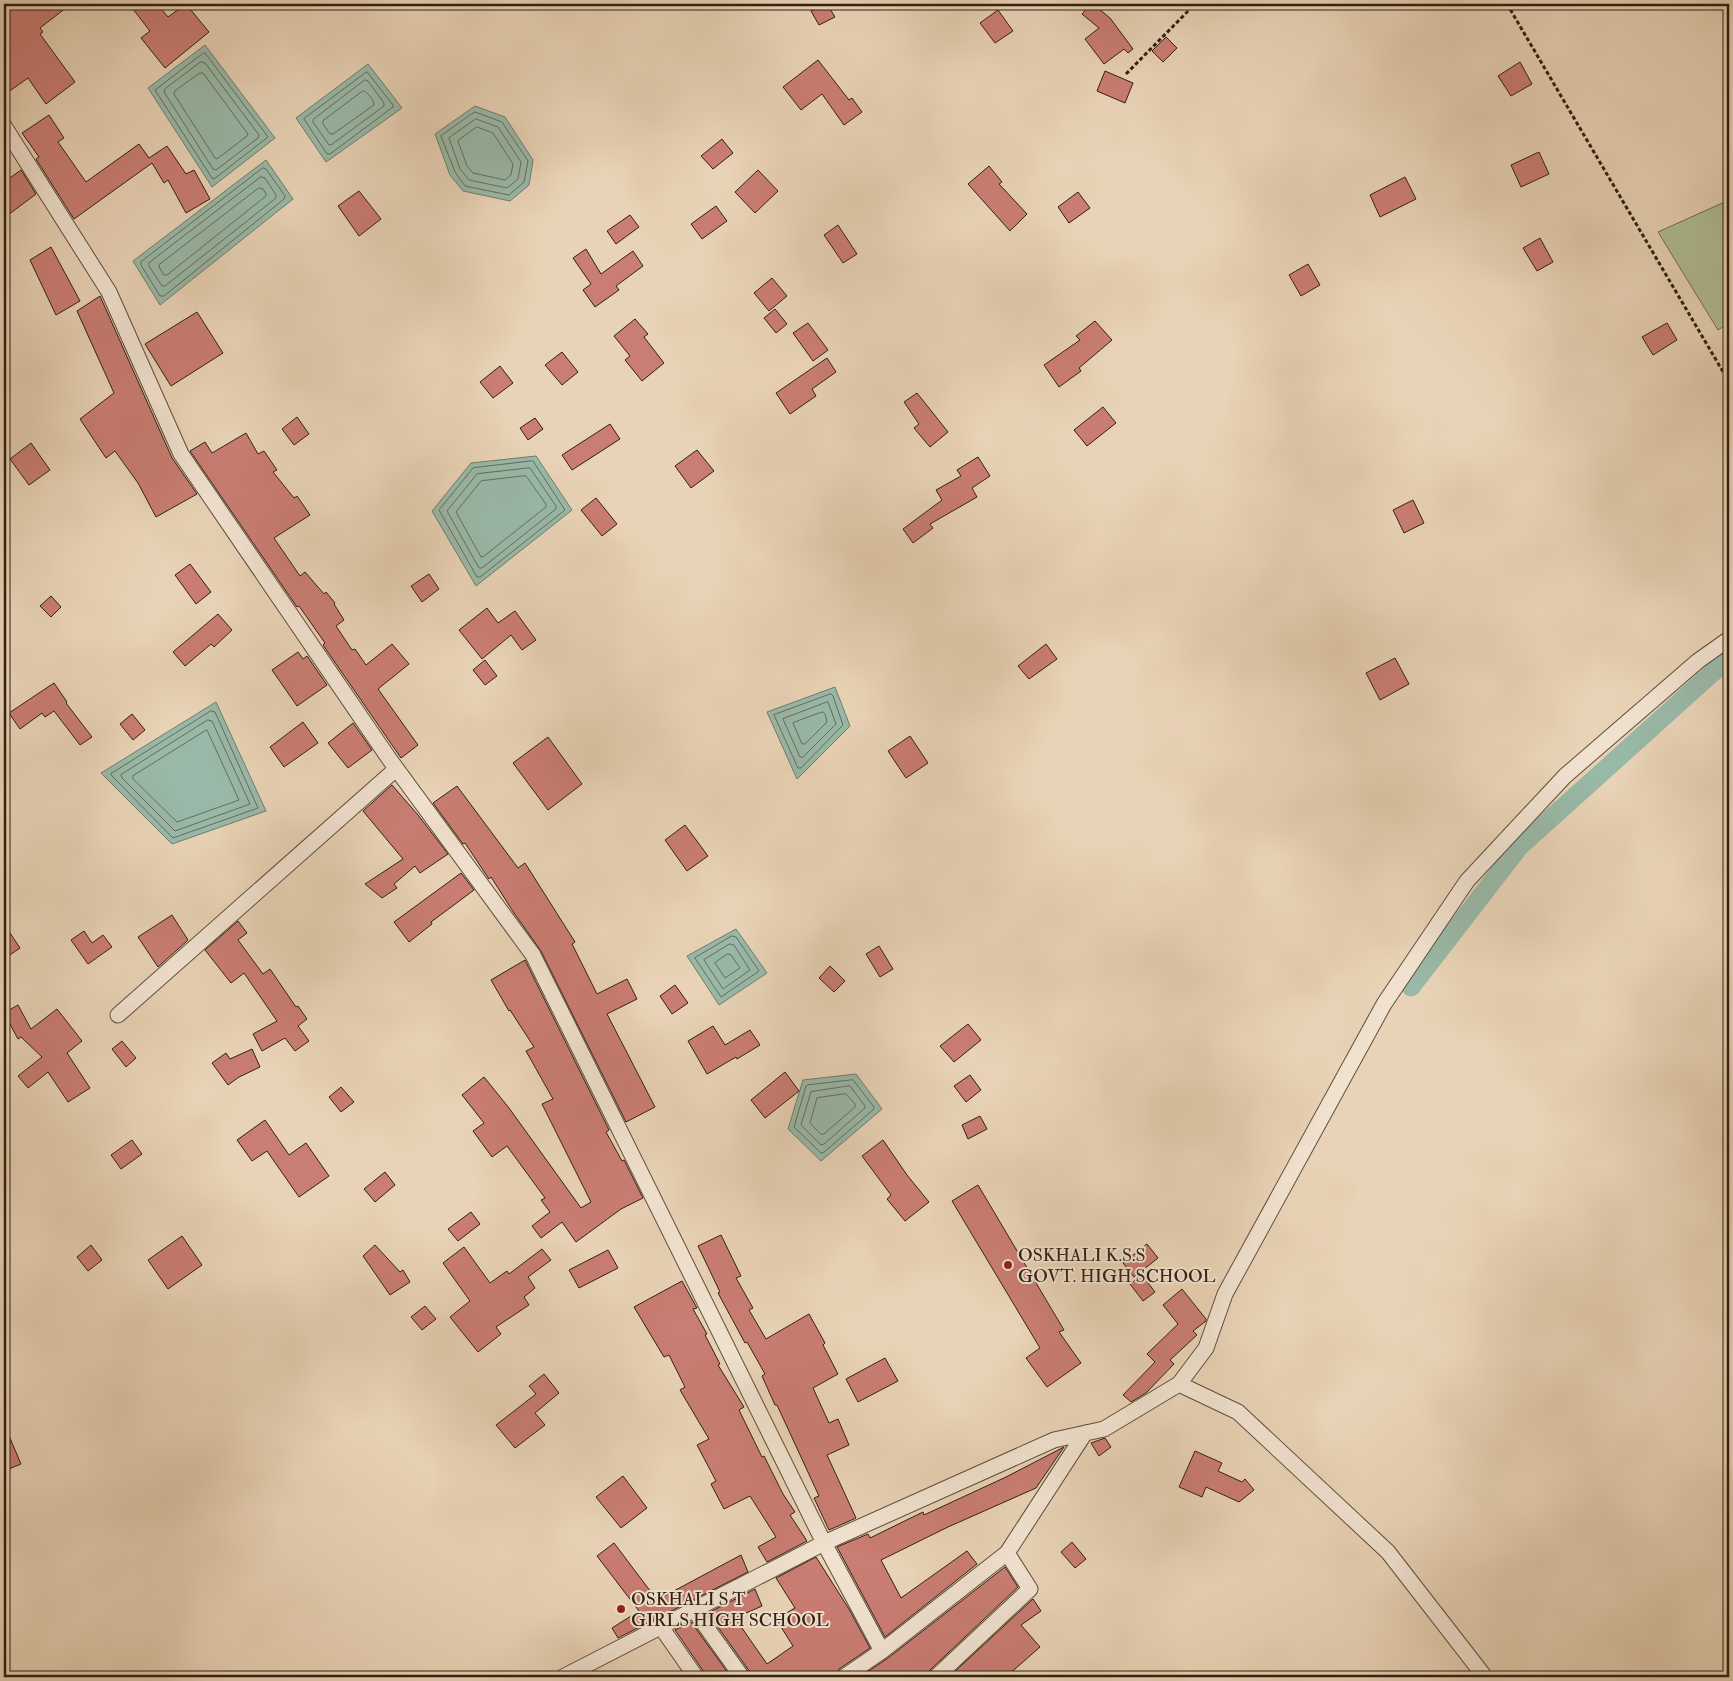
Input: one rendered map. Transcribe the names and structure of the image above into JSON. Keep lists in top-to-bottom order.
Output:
{
  "places": ["OSKHALI K.S.S GOVT. HIGH SCHOOL", "OSKHALI S T GIRLS HIGH SCHOOL"]
}
